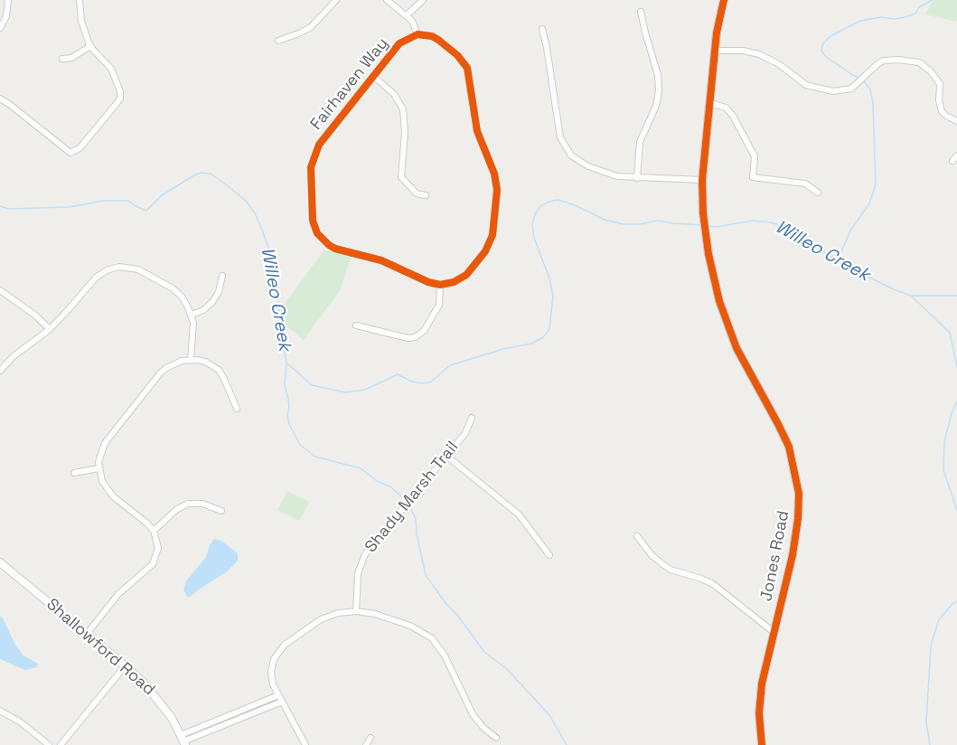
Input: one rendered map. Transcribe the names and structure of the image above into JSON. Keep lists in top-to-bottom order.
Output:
{
  "streets": {
    "street": [
      "Fairhaven Way",
      "Shady Marsh Trail",
      "Jones Road",
      "Shallowford Road"
    ]
  },
  "water": ["Willeo Creek"]
}
